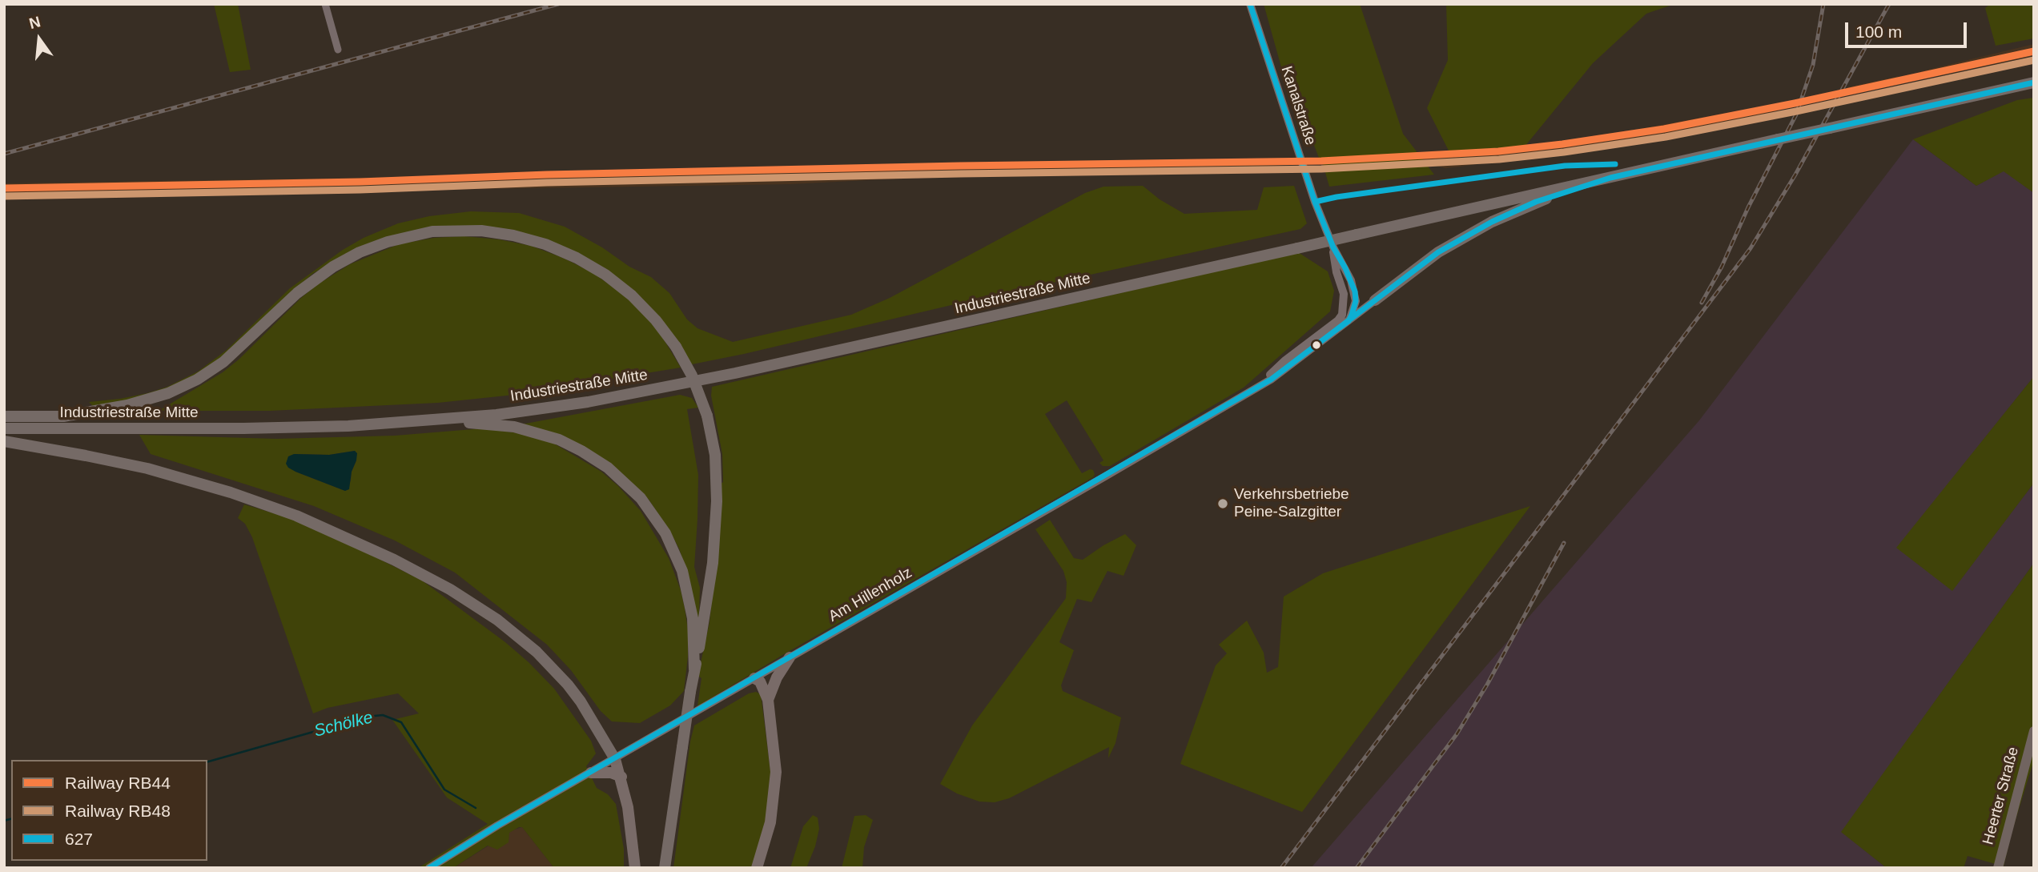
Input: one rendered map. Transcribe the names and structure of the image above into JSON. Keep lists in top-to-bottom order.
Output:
{
  "streets": {
    "highway": ["Industriestraße Mitte"],
    "main road": ["Heerter Straße"],
    "street": ["Kanalstraße", "Am Hillenholz"]
  },
  "crossings": [
    ["Kanalstraße", "Am Hillenholz"]
  ],
  "water": ["Schölke"],
  "places": ["Verkehrsbetriebe Peine-Salzgitter"],
  "lines": ["transit line 627", "rail line RB44", "rail line RB48"],
  "legend": ["Railway RB44", "Railway RB48", "627"],
  "scale_bar": "100 m",
  "north": "top"
}
